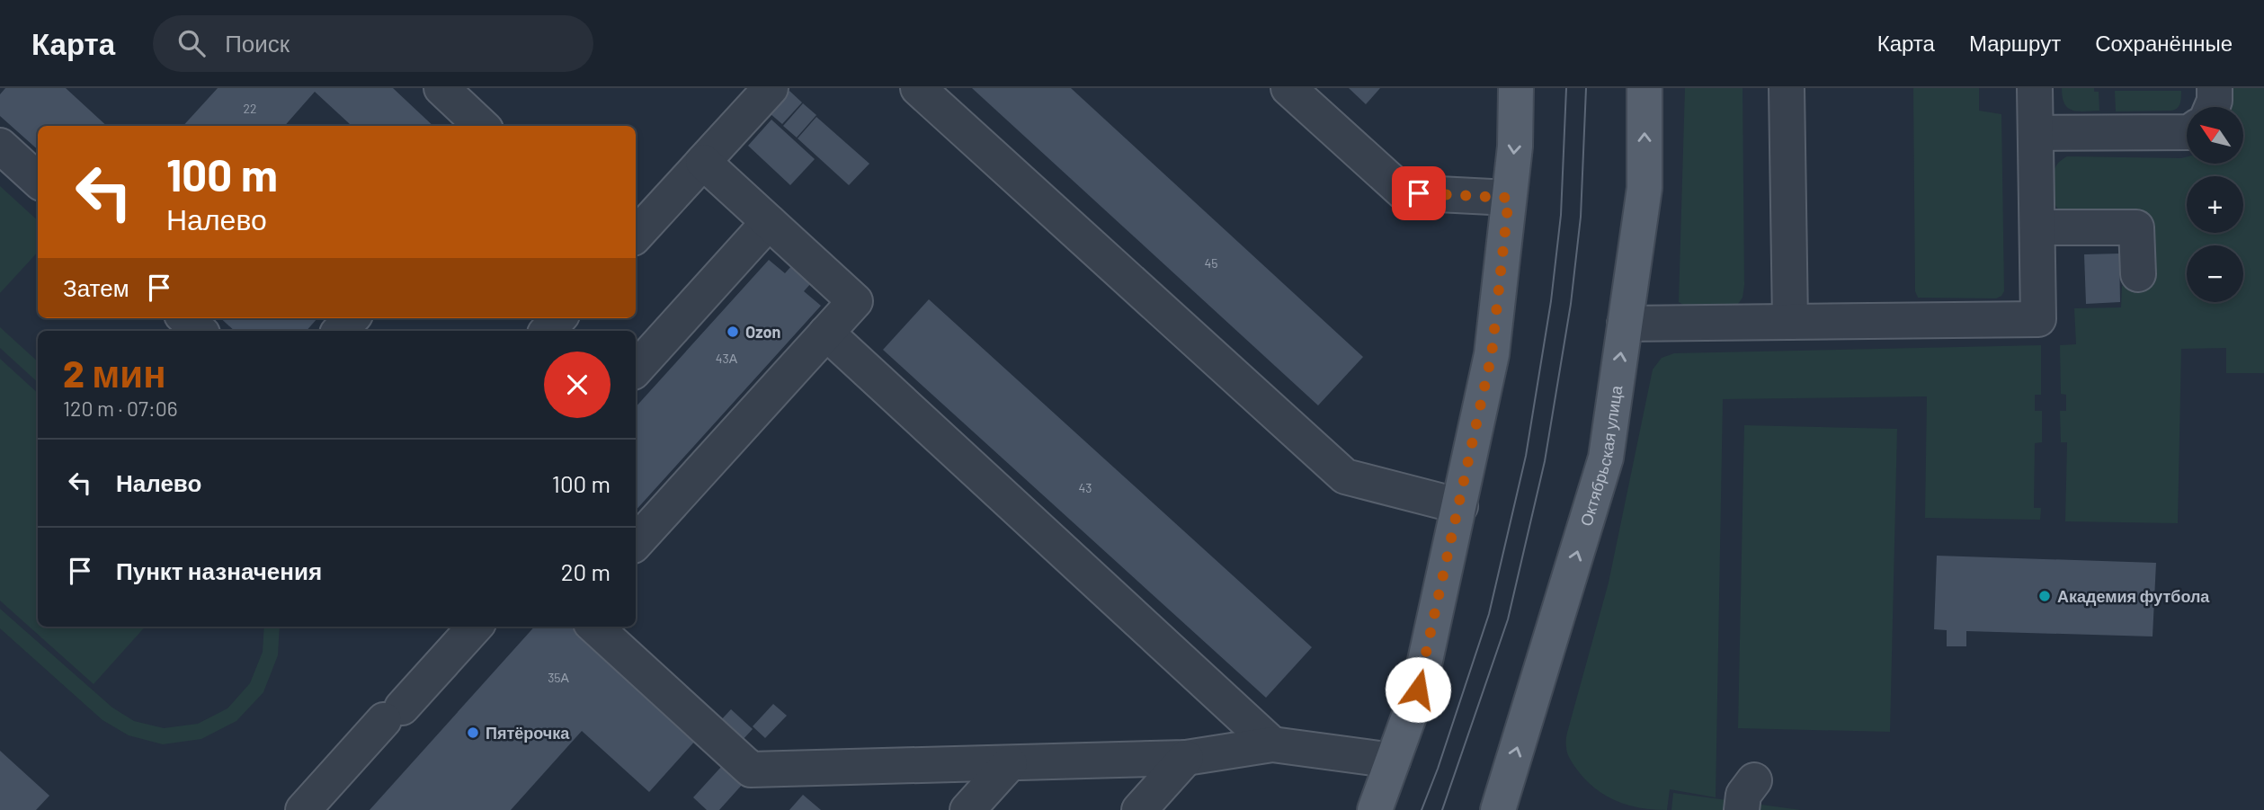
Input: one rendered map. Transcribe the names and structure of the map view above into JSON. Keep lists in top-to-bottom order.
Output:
{
  "streets": {
    "main road": ["Октябрьская улица"]
  },
  "places": ["Ozon", "Академия футбола", "Пятёрочка"],
  "house_numbers": [
    "22",
    "45",
    "43А",
    "43",
    "35А"
  ],
  "north": "top left",
  "page": {
    "header": "Карта",
    "search": "Поиск",
    "nav": ["Карта", "Маршрут", "Сохранённые"],
    "map_buttons": ["+", "−"],
    "turn": ["100 m", "Налево"],
    "then": "Затем",
    "heading": ["2 мин", "120 m · 07:06"],
    "list": [
      {
        "name": "Налево",
        "value": "100 m"
      },
      {
        "name": "Пункт назначения",
        "value": "20 m"
      }
    ]
  }
}
